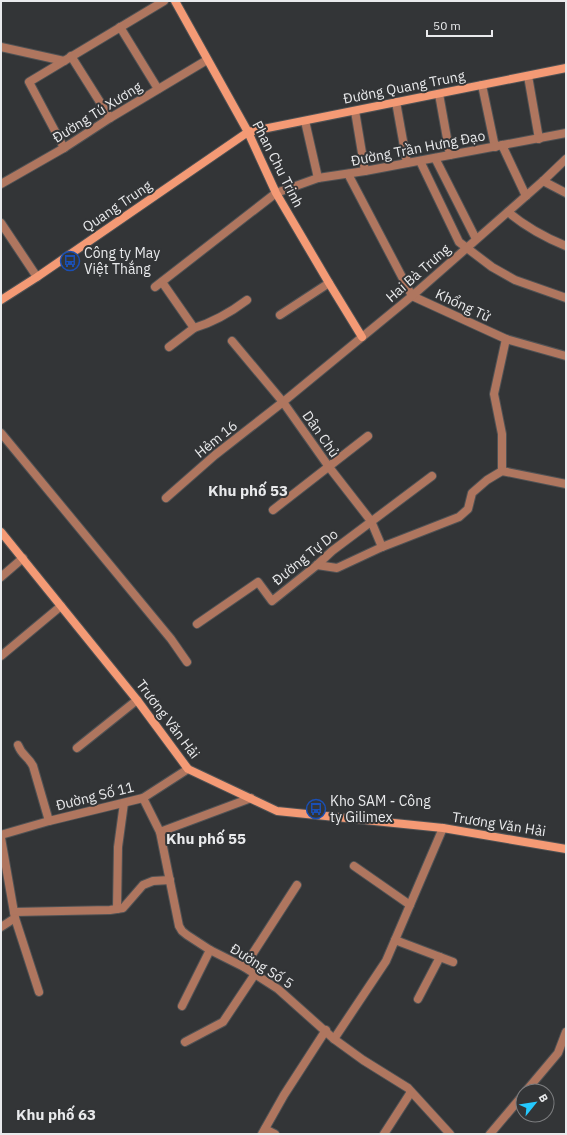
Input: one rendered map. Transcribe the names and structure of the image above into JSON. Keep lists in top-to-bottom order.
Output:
{
  "streets": {
    "street": [
      "Đường Quang Trung",
      "Đường Tú Xương",
      "Đường Trần Hưng Đạo",
      "Phan Chu Trinh",
      "Quang Trung",
      "Hai Bà Trưng",
      "Khổng Tử",
      "Dân Chủ",
      "Hẻm 16",
      "Đường Tự Do",
      "Trương Văn Hải",
      "Đường Số 11",
      "Đường Số 5"
    ]
  },
  "crossings": [
    ["Đường Quang Trung", "Phan Chu Trinh"],
    ["Đường Quang Trung", "Quang Trung"],
    ["Đường Tú Xương", "Phan Chu Trinh"],
    ["Đường Trần Hưng Đạo", "Phan Chu Trinh"],
    ["Phan Chu Trinh", "Quang Trung"],
    ["Phan Chu Trinh", "Hai Bà Trưng"],
    ["Hai Bà Trưng", "Khổng Tử"],
    ["Hai Bà Trưng", "Dân Chủ"],
    ["Hai Bà Trưng", "Hẻm 16"],
    ["Dân Chủ", "Hẻm 16"],
    ["Dân Chủ", "Đường Tự Do"],
    ["Trương Văn Hải", "Đường Số 11"],
    ["Đường Số 11", "Đường Số 5"]
  ],
  "districts": ["Khu phố 53", "Khu phố 55", "Khu phố 63"],
  "places": {
    "bus stop": ["Công ty May Việt Thắng", "Kho SAM - Công ty Gilimex"]
  },
  "scale_bar": "50 m",
  "north": "top right"
}
